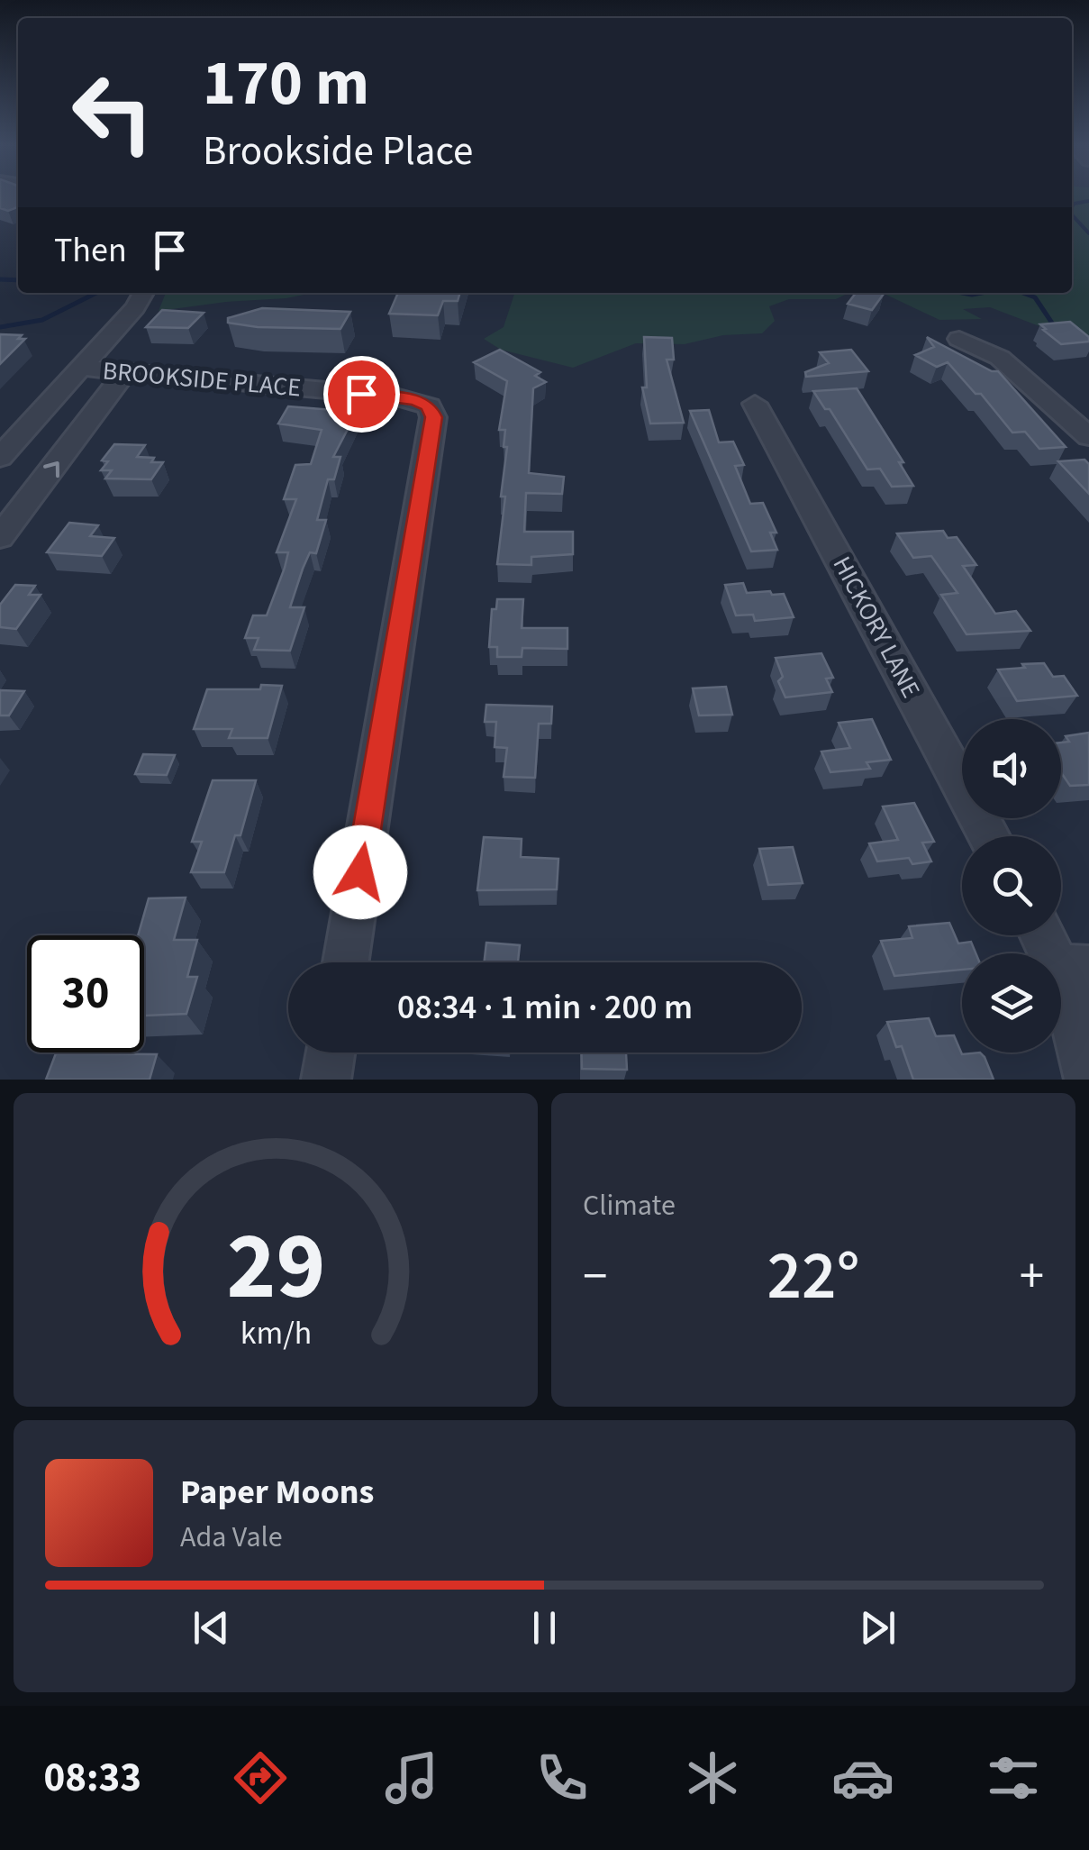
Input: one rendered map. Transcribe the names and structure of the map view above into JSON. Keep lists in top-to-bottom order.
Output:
{
  "streets": {
    "street": ["BROOKSIDE PLACE", "HICKORY LANE"]
  },
  "page": {
    "turn": ["170 m", "Brookside Place"],
    "then": "Then",
    "limit": "30",
    "trip": "08:34 · 1 min · 200 m",
    "tile": "Climate",
    "heat": ["−", "22°", "+"],
    "song": ["Paper Moons", "Ada Vale"],
    "tabs": "08:33",
    "gauge": ["29", "km/h"]
  }
}
